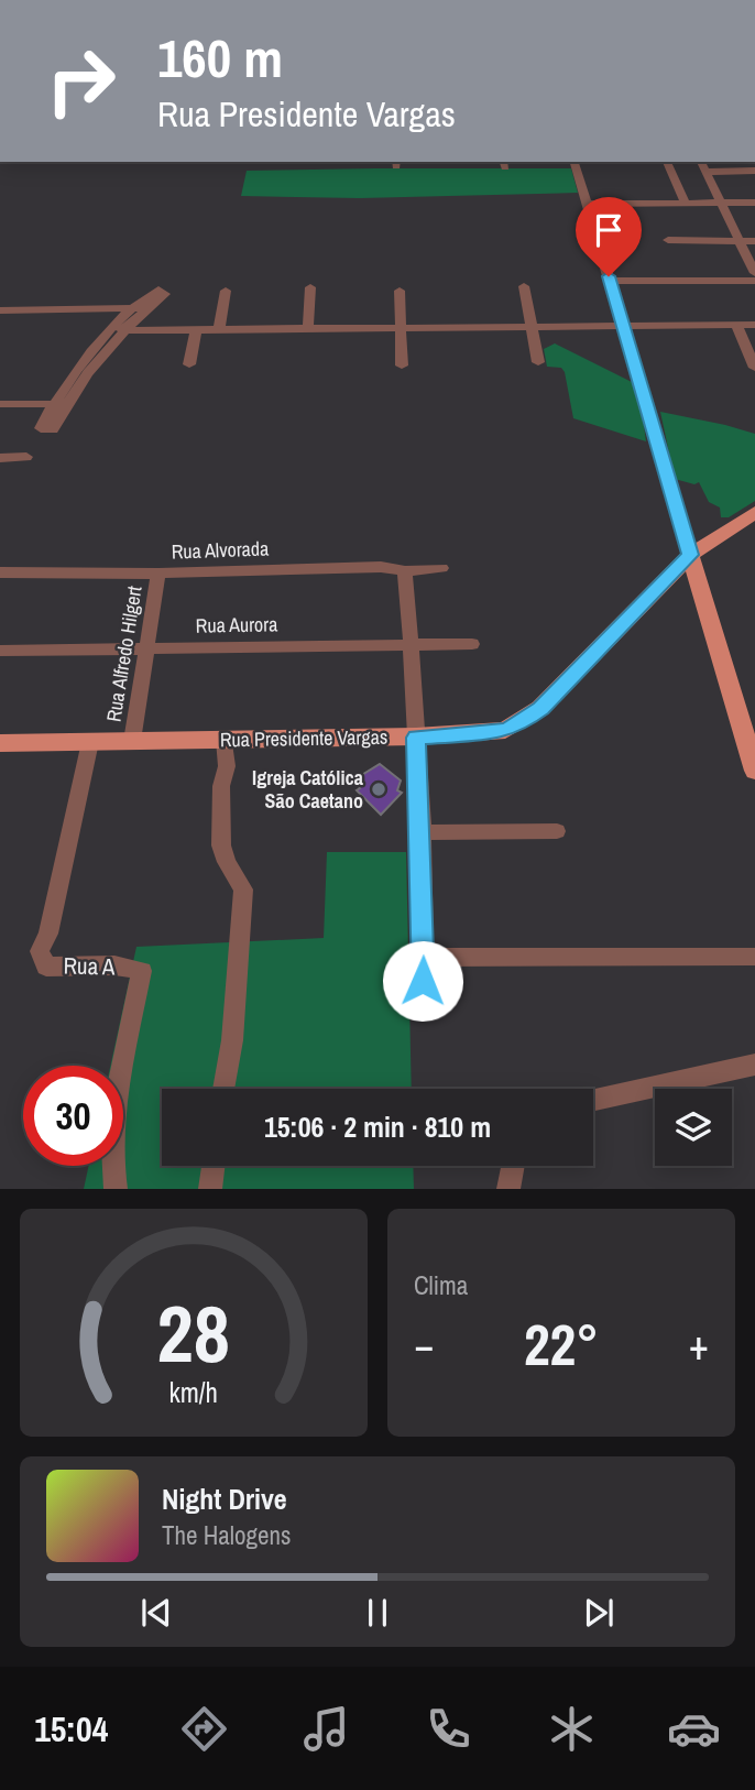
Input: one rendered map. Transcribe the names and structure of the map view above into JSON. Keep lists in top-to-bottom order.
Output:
{
  "streets": {
    "main road": ["Rua Presidente Vargas"],
    "street": [
      "Rua Alvorada",
      "Rua Aurora",
      "Rua Alfredo Hilgert",
      "Rua A"
    ]
  },
  "crossings": [
    ["Rua Alvorada", "Rua Alfredo Hilgert"],
    ["Rua Aurora", "Rua Alfredo Hilgert"],
    ["Rua Alfredo Hilgert", "Rua Presidente Vargas"],
    ["Rua Presidente Vargas", "Rua A"]
  ],
  "places": ["Igreja Católica São Caetano"],
  "page": {
    "turn": ["160 m", "Rua Presidente Vargas"],
    "limit": "30",
    "trip": "15:06 · 2 min · 810 m",
    "tile": "Clima",
    "heat": ["−", "22°", "+"],
    "song": ["Night Drive", "The Halogens"],
    "tabs": "15:04",
    "gauge": ["28", "km/h"]
  }
}
